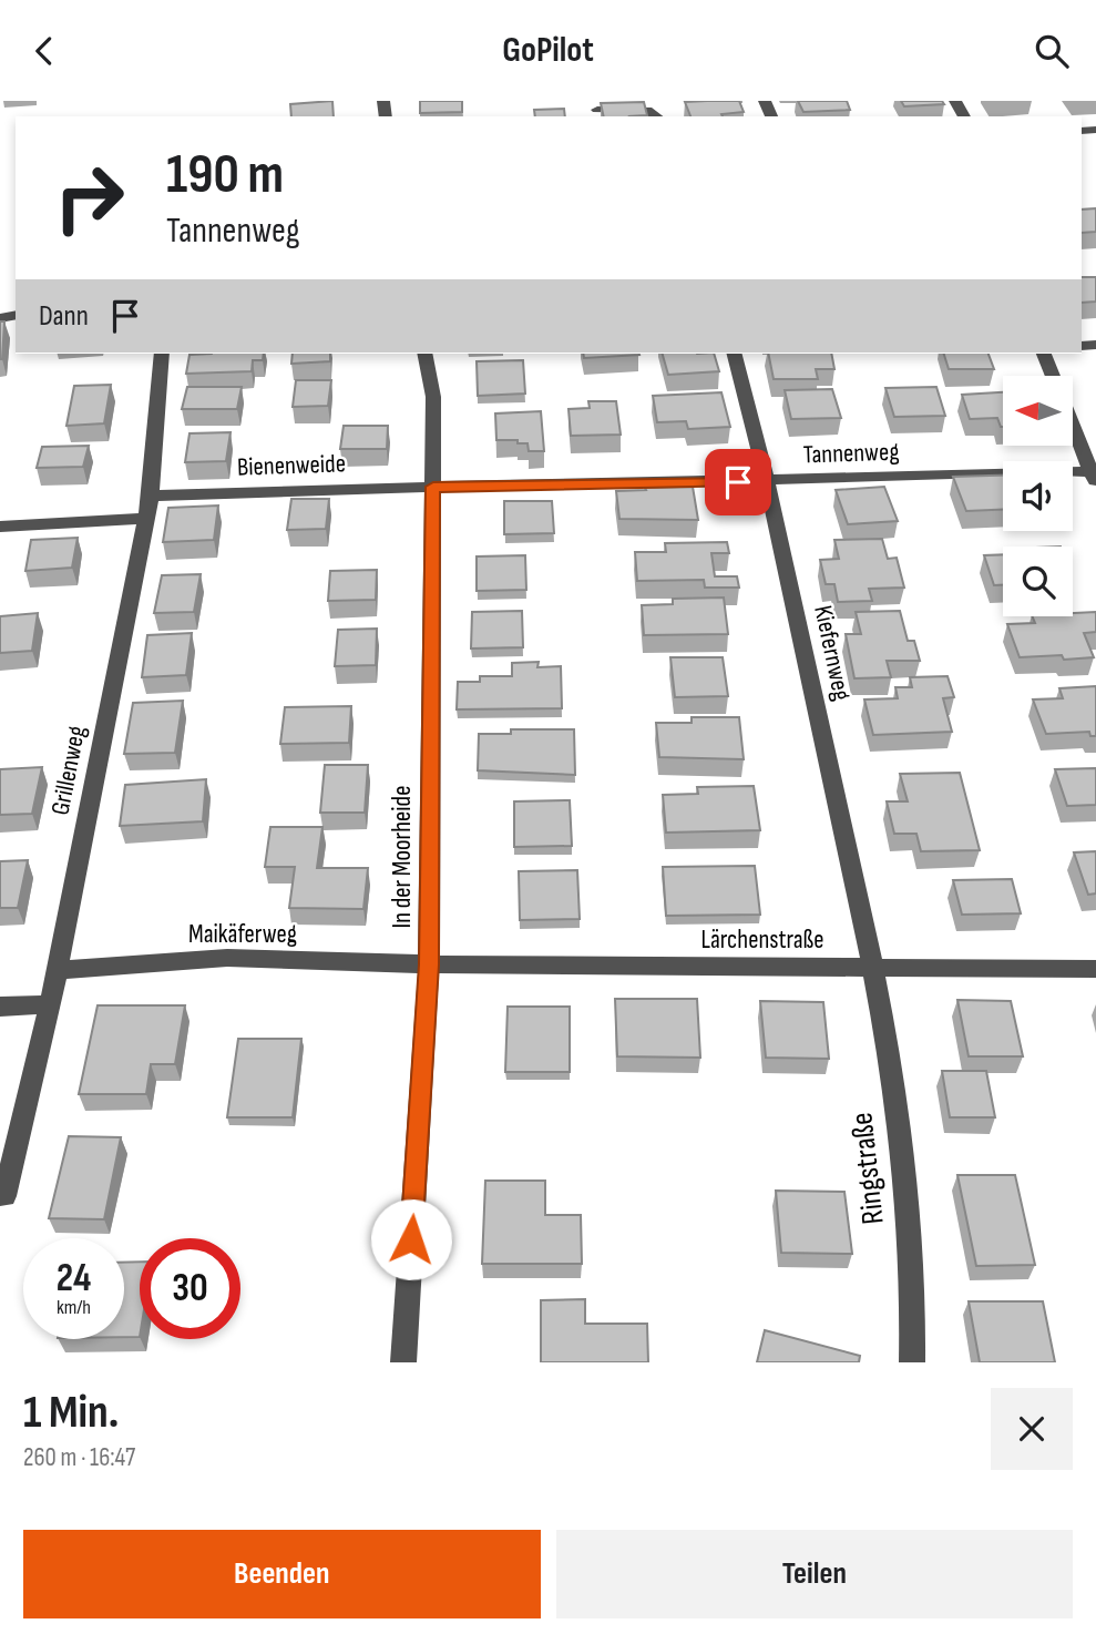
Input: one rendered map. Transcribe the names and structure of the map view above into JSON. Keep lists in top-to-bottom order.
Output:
{
  "streets": {
    "street": [
      "Tannenweg",
      "Bienenweide",
      "Kiefernweg",
      "Grillenweg",
      "In der Moorheide",
      "Maikäferweg",
      "Lärchenstraße",
      "Ringstraße"
    ]
  },
  "crossings": [
    ["Tannenweg", "Bienenweide"],
    ["Tannenweg", "Kiefernweg"],
    ["Tannenweg", "In der Moorheide"],
    ["Bienenweide", "Grillenweg"],
    ["Bienenweide", "In der Moorheide"],
    ["Kiefernweg", "Lärchenstraße"],
    ["Kiefernweg", "Ringstraße"],
    ["Grillenweg", "Maikäferweg"],
    ["In der Moorheide", "Maikäferweg"],
    ["In der Moorheide", "Lärchenstraße"],
    ["Maikäferweg", "Lärchenstraße"],
    ["Lärchenstraße", "Ringstraße"]
  ],
  "north": "left",
  "page": {
    "header": "GoPilot",
    "turn": ["190 m", "Tannenweg"],
    "then": "Dann",
    "speed": "24 km/h",
    "limit": "30",
    "heading": ["1 Min.", "260 m · 16:47"],
    "buttons": ["Beenden", "Teilen"]
  }
}
